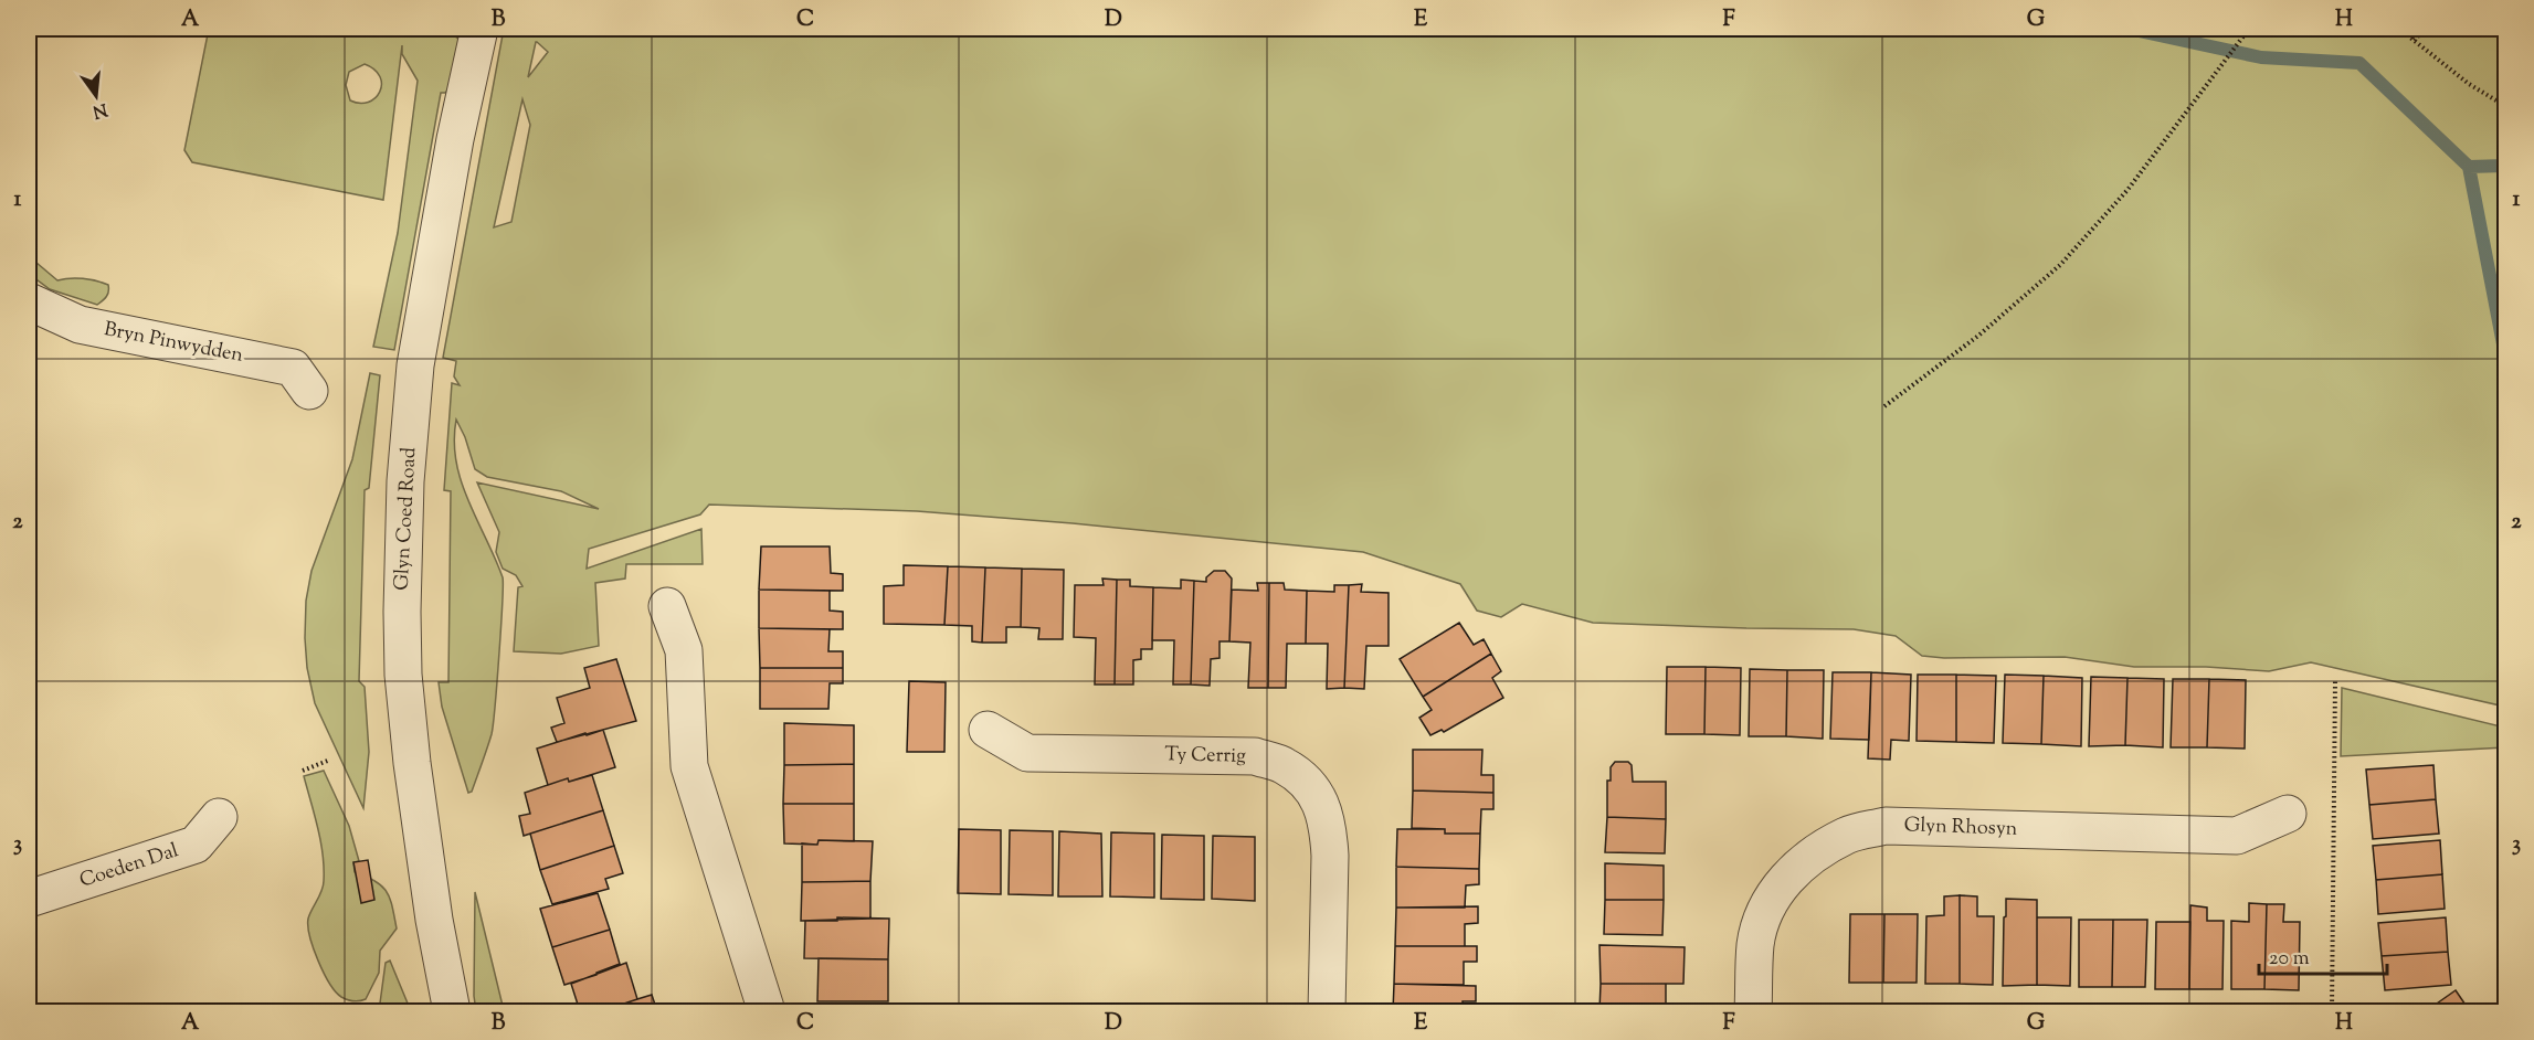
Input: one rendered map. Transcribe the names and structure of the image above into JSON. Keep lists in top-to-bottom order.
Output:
{
  "streets": {
    "street": [
      "Bryn Pinwydden",
      "Glyn Coed Road",
      "Ty Cerrig",
      "Glyn Rhosyn",
      "Coeden Dal"
    ]
  },
  "scale_bar": "20 m",
  "north": "bottom",
  "grid": {
    "columns": [
      "A",
      "B",
      "C",
      "D",
      "E",
      "F",
      "G",
      "H"
    ],
    "rows": ["1", "2", "3"]
  }
}
